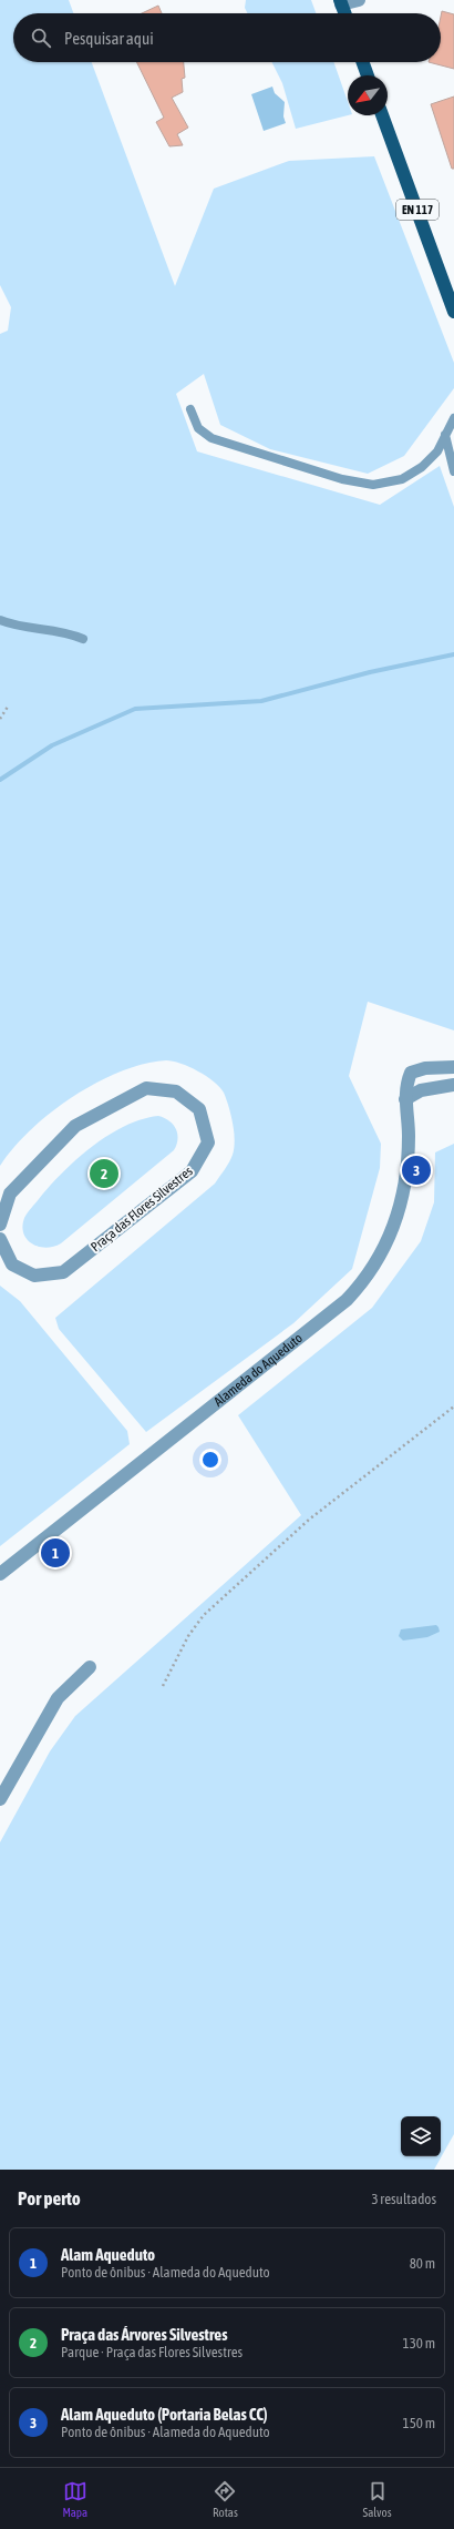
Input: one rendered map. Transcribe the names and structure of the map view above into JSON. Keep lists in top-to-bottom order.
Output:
{
  "streets": {
    "main road": ["EN 117"],
    "street": ["Praça das Flores Silvestres", "Alameda do Aqueduto"]
  },
  "north": "bottom left",
  "page": {
    "search": "Pesquisar aqui",
    "pins": ["3", "2", "1"],
    "heading": ["Por perto", "3 resultados"],
    "list": [
      {
        "mark": "1",
        "name": "Alam Aqueduto",
        "note": "Ponto de ônibus · Alameda do Aqueduto",
        "value": "80 m"
      },
      {
        "mark": "2",
        "name": "Praça das Árvores Silvestres",
        "note": "Parque · Praça das Flores Silvestres",
        "value": "130 m"
      },
      {
        "mark": "3",
        "name": "Alam Aqueduto (Portaria Belas CC)",
        "note": "Ponto de ônibus · Alameda do Aqueduto",
        "value": "150 m"
      }
    ],
    "nav": ["Mapa", "Rotas", "Salvos"]
  }
}
